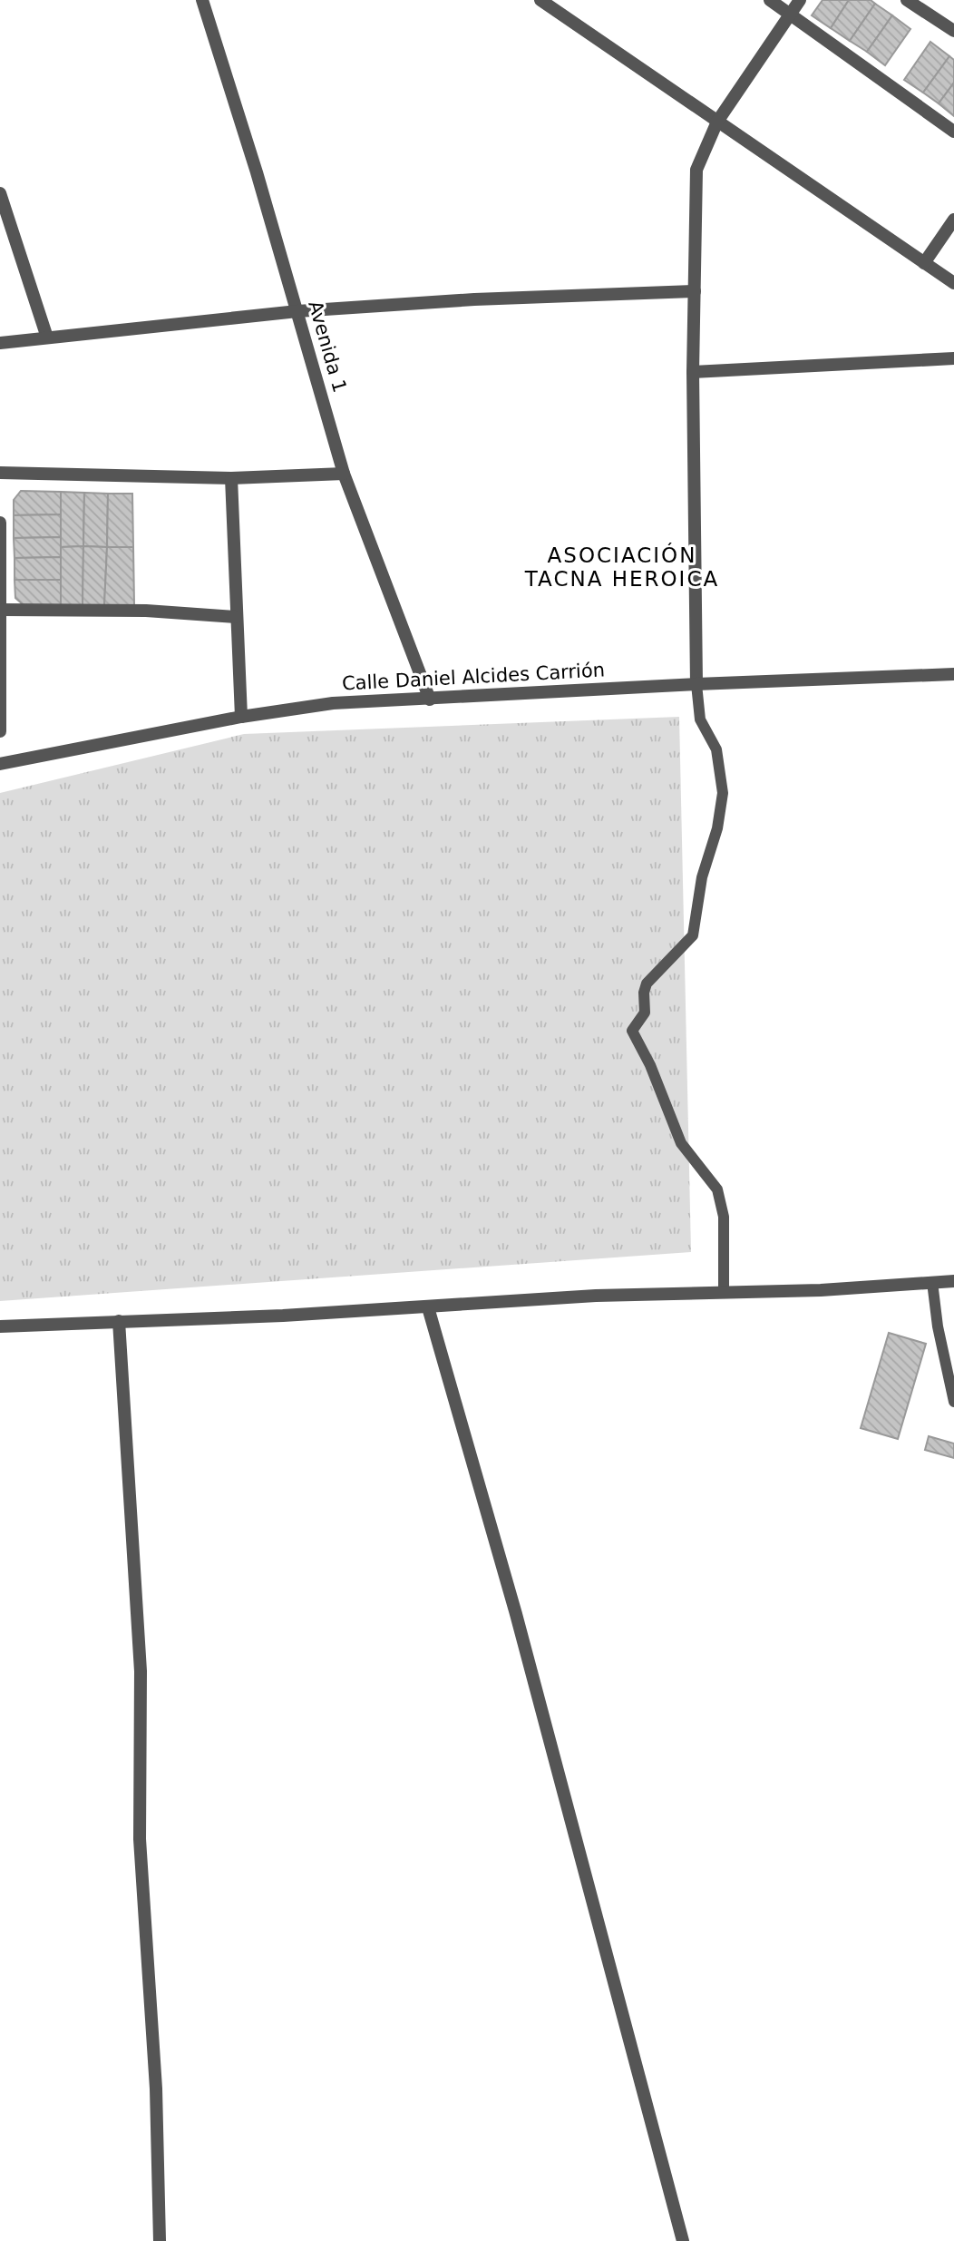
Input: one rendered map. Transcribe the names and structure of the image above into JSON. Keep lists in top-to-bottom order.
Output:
{
  "streets": {
    "street": ["Avenida 1", "Calle Daniel Alcides Carrión"]
  },
  "crossings": [
    ["Avenida 1", "Calle Daniel Alcides Carrión"]
  ],
  "districts": ["ASOCIACIÓN TACNA HEROICA"]
}
